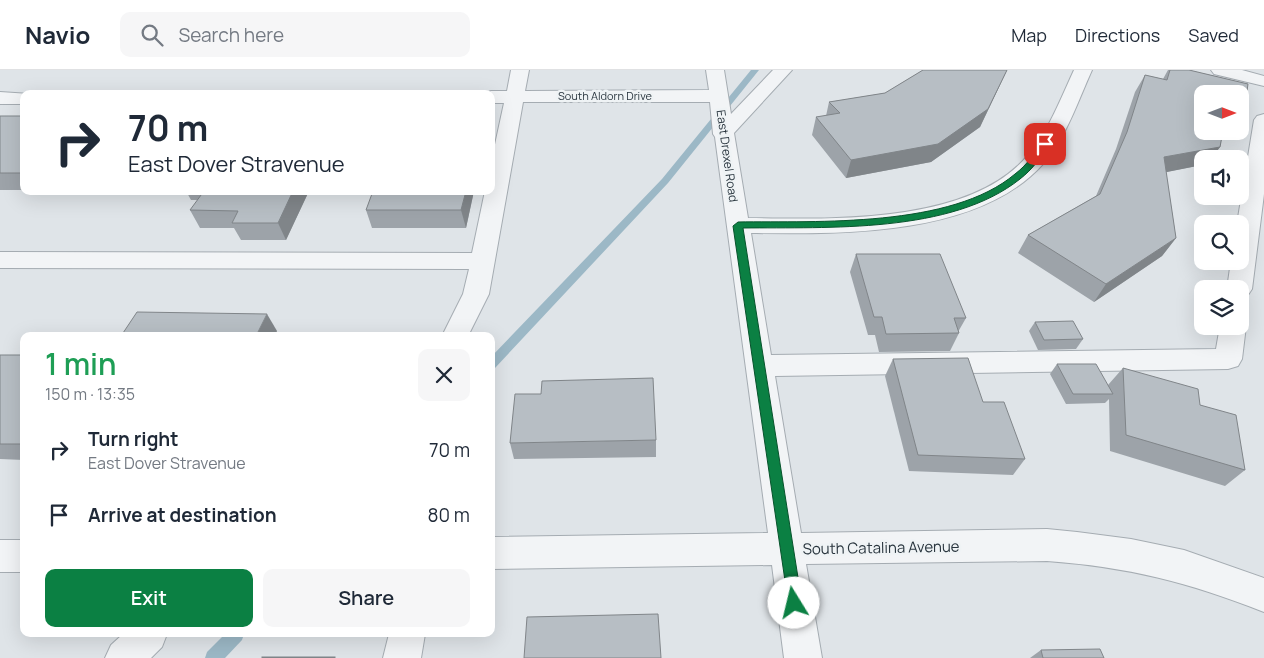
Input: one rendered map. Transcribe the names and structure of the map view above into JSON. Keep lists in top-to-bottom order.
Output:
{
  "streets": {
    "street": ["South Aldorn Drive", "East Drexel Road", "South Catalina Avenue"]
  },
  "crossings": [
    ["South Aldorn Drive", "East Drexel Road"],
    ["East Drexel Road", "South Catalina Avenue"]
  ],
  "north": "right",
  "page": {
    "header": "Navio",
    "search": "Search here",
    "nav": ["Map", "Directions", "Saved"],
    "turn": ["70 m", "East Dover Stravenue"],
    "heading": ["1 min", "150 m · 13:35"],
    "list": [
      {
        "name": "Turn right",
        "note": "East Dover Stravenue",
        "value": "70 m"
      },
      {
        "name": "Arrive at destination",
        "value": "80 m"
      }
    ],
    "buttons": ["Exit", "Share"]
  }
}
